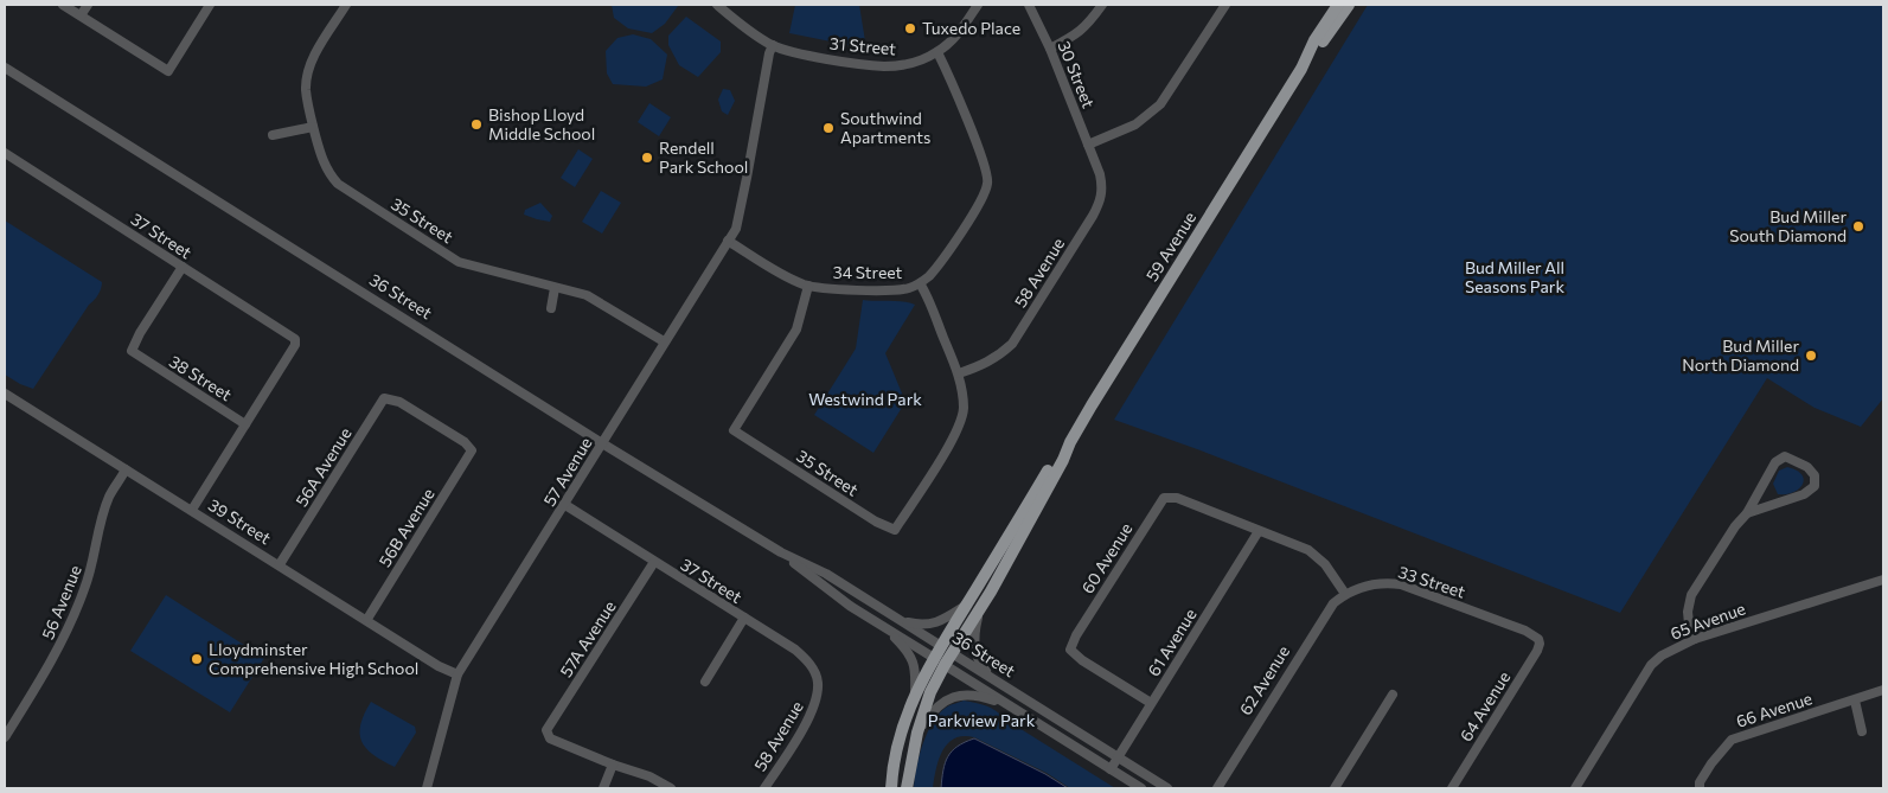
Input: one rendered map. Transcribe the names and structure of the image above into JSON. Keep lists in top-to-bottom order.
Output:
{
  "streets": {
    "main road": ["59 Avenue"],
    "street": [
      "31 Street",
      "30 Street",
      "35 Street",
      "37 Street",
      "34 Street",
      "58 Avenue",
      "36 Street",
      "38 Street",
      "56A Avenue",
      "57 Avenue",
      "39 Street",
      "56B Avenue",
      "60 Avenue",
      "33 Street",
      "56 Avenue",
      "65 Avenue",
      "57A Avenue",
      "61 Avenue",
      "62 Avenue",
      "64 Avenue",
      "66 Avenue"
    ]
  },
  "crossings": [
    ["31 Street", "57 Avenue"],
    ["30 Street", "58 Avenue"],
    ["35 Street", "34 Street"],
    ["35 Street", "57 Avenue"],
    ["37 Street", "58 Avenue"],
    ["37 Street", "38 Street"],
    ["37 Street", "57 Avenue"],
    ["37 Street", "57A Avenue"],
    ["59 Avenue", "36 Street"],
    ["34 Street", "58 Avenue"],
    ["34 Street", "57 Avenue"],
    ["36 Street", "57 Avenue"],
    ["36 Street", "61 Avenue"],
    ["56A Avenue", "39 Street"],
    ["56A Avenue", "56B Avenue"],
    ["57 Avenue", "39 Street"],
    ["39 Street", "56B Avenue"],
    ["39 Street", "56 Avenue"],
    ["60 Avenue", "61 Avenue"],
    ["33 Street", "62 Avenue"],
    ["33 Street", "64 Avenue"]
  ],
  "parks": ["Bud Miller All Seasons Park", "Westwind Park", "Parkview Park"],
  "places": [
    "Tuxedo Place",
    "Bishop Lloyd Middle School",
    "Southwind Apartments",
    "Rendell Park School",
    "Bud Miller South Diamond",
    "Bud Miller North Diamond",
    "Lloydminster Comprehensive High School"
  ]
}
